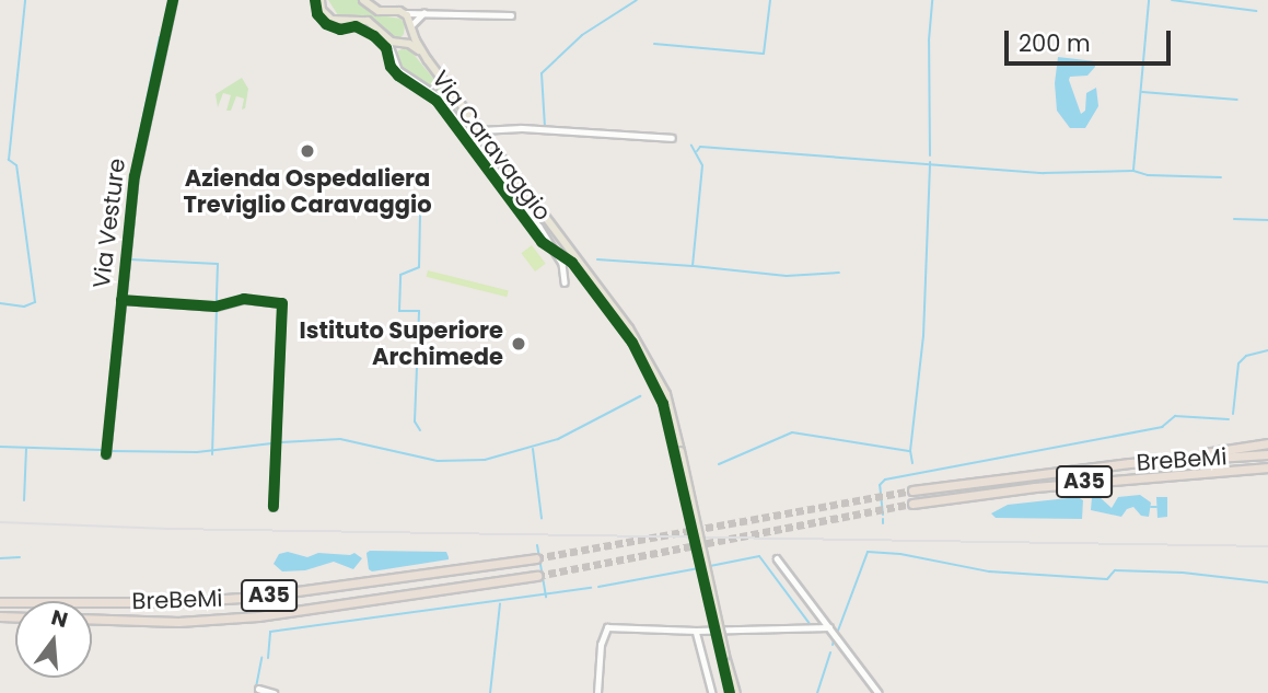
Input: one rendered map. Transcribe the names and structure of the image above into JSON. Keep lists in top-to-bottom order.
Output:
{
  "streets": {
    "highway": ["BreBeMi", "A35"],
    "main road": ["Via Caravaggio"],
    "street": ["Via Vesture"]
  },
  "places": ["Azienda Ospedaliera Treviglio Caravaggio", "Istituto Superiore Archimede"],
  "scale_bar": "200 m",
  "north": "top"
}
